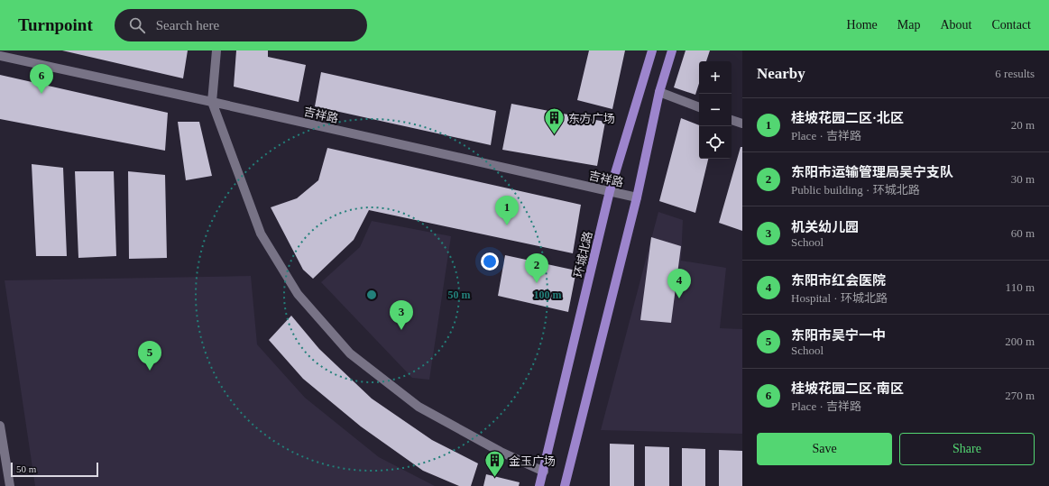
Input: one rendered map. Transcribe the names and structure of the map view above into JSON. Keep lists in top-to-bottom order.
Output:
{
  "streets": {
    "main road": ["环城北路"],
    "street": ["吉祥路"]
  },
  "crossings": [
    ["吉祥路", "环城北路"]
  ],
  "places": {
    "building": ["东方广场", "金玉广场"]
  },
  "scale_bar": "50 m",
  "page": {
    "header": "Turnpoint",
    "search": "Search here",
    "nav": [
      "Home",
      "Map",
      "About",
      "Contact"
    ],
    "heading": ["Nearby", "6 results"],
    "map_buttons": ["+", "−"],
    "pins": [
      "6",
      "1",
      "2",
      "4",
      "3",
      "5"
    ],
    "list": [
      {
        "mark": "1",
        "name": "桂坡花园二区·北区",
        "note": "Place · 吉祥路",
        "value": "20 m"
      },
      {
        "mark": "2",
        "name": "东阳市运输管理局吴宁支队",
        "note": "Public building · 环城北路",
        "value": "30 m"
      },
      {
        "mark": "3",
        "name": "机关幼儿园",
        "note": "School",
        "value": "60 m"
      },
      {
        "mark": "4",
        "name": "东阳市红会医院",
        "note": "Hospital · 环城北路",
        "value": "110 m"
      },
      {
        "mark": "5",
        "name": "东阳市吴宁一中",
        "note": "School",
        "value": "200 m"
      },
      {
        "mark": "6",
        "name": "桂坡花园二区·南区",
        "note": "Place · 吉祥路",
        "value": "270 m"
      }
    ],
    "buttons": ["Save", "Share"],
    "scale": "50 m"
  },
  "rings": ["50 m", "100 m"]
}
